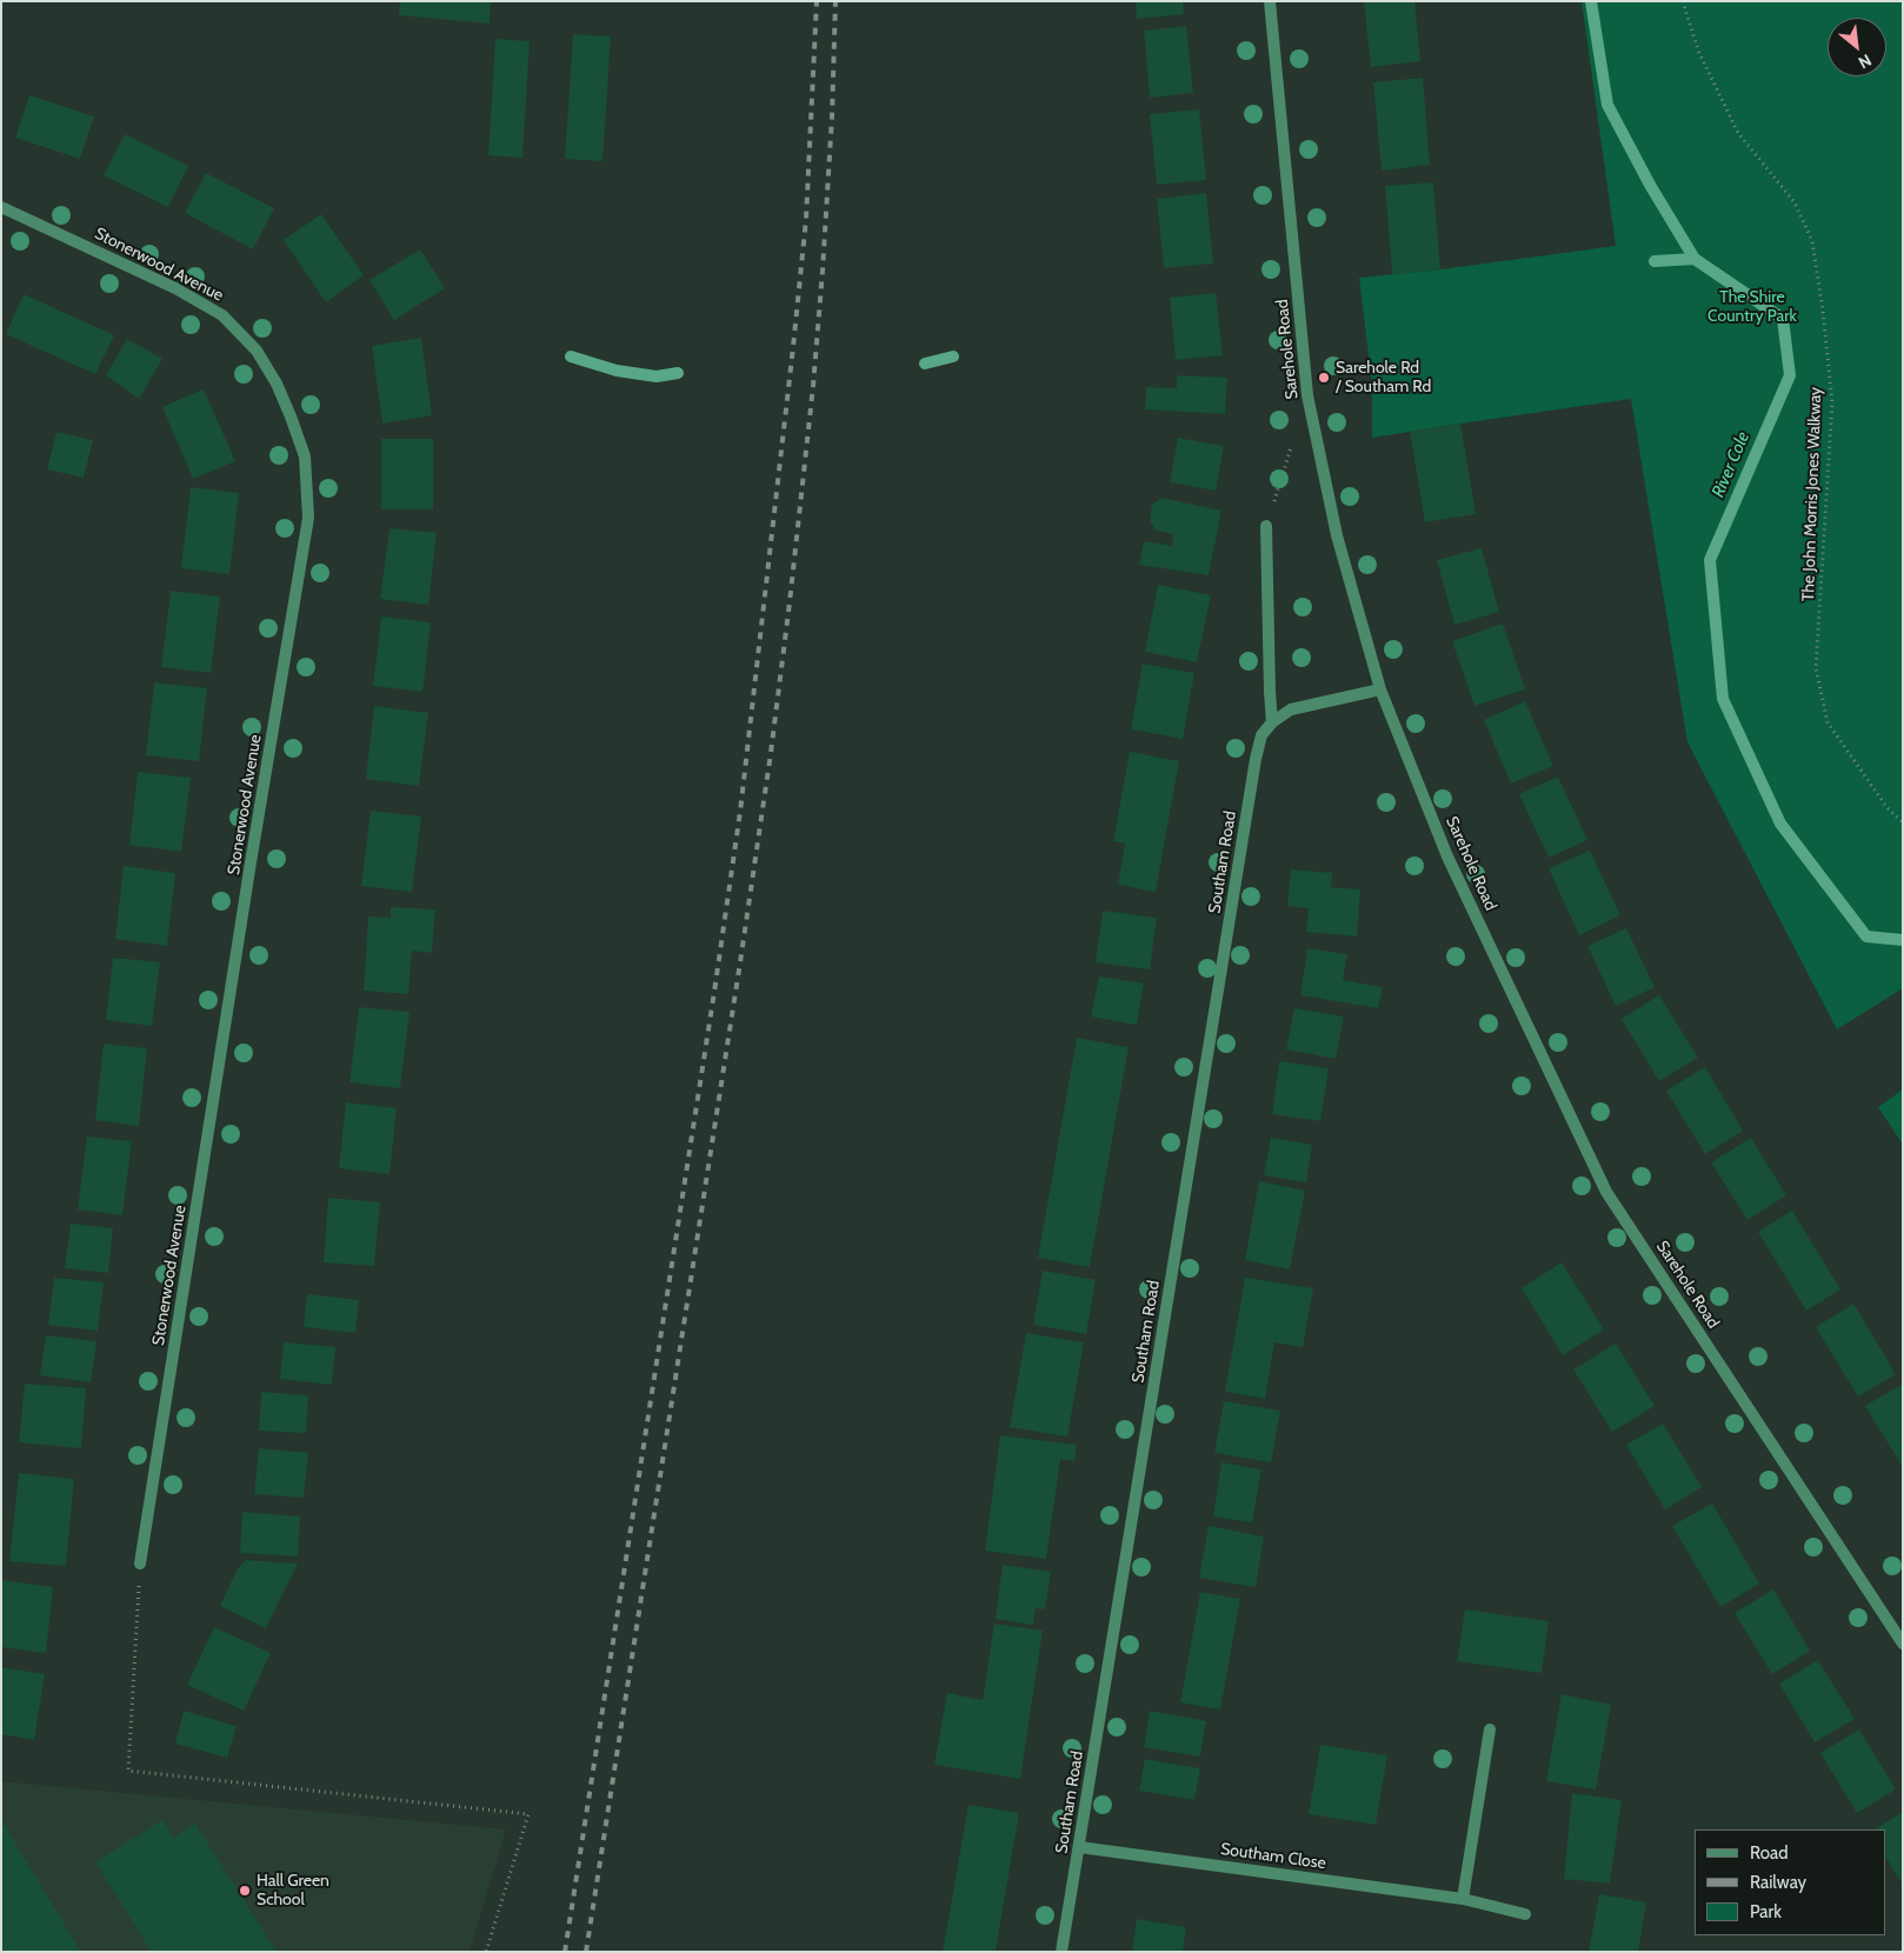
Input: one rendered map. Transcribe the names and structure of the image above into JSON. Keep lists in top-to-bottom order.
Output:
{
  "streets": {
    "street": [
      "Stonerwood Avenue",
      "Sarehole Road",
      "Southam Road",
      "Southam Close"
    ],
    "path": ["The John Morris Jones Walkway"]
  },
  "crossings": [
    ["Southam Road", "Southam Close"]
  ],
  "water": ["River Cole"],
  "parks": ["The Shire Country Park"],
  "places": ["Sarehole Rd / Southam Rd", "Hall Green School"],
  "legend": ["Road", "Railway", "Park"],
  "north": "bottom right"
}
